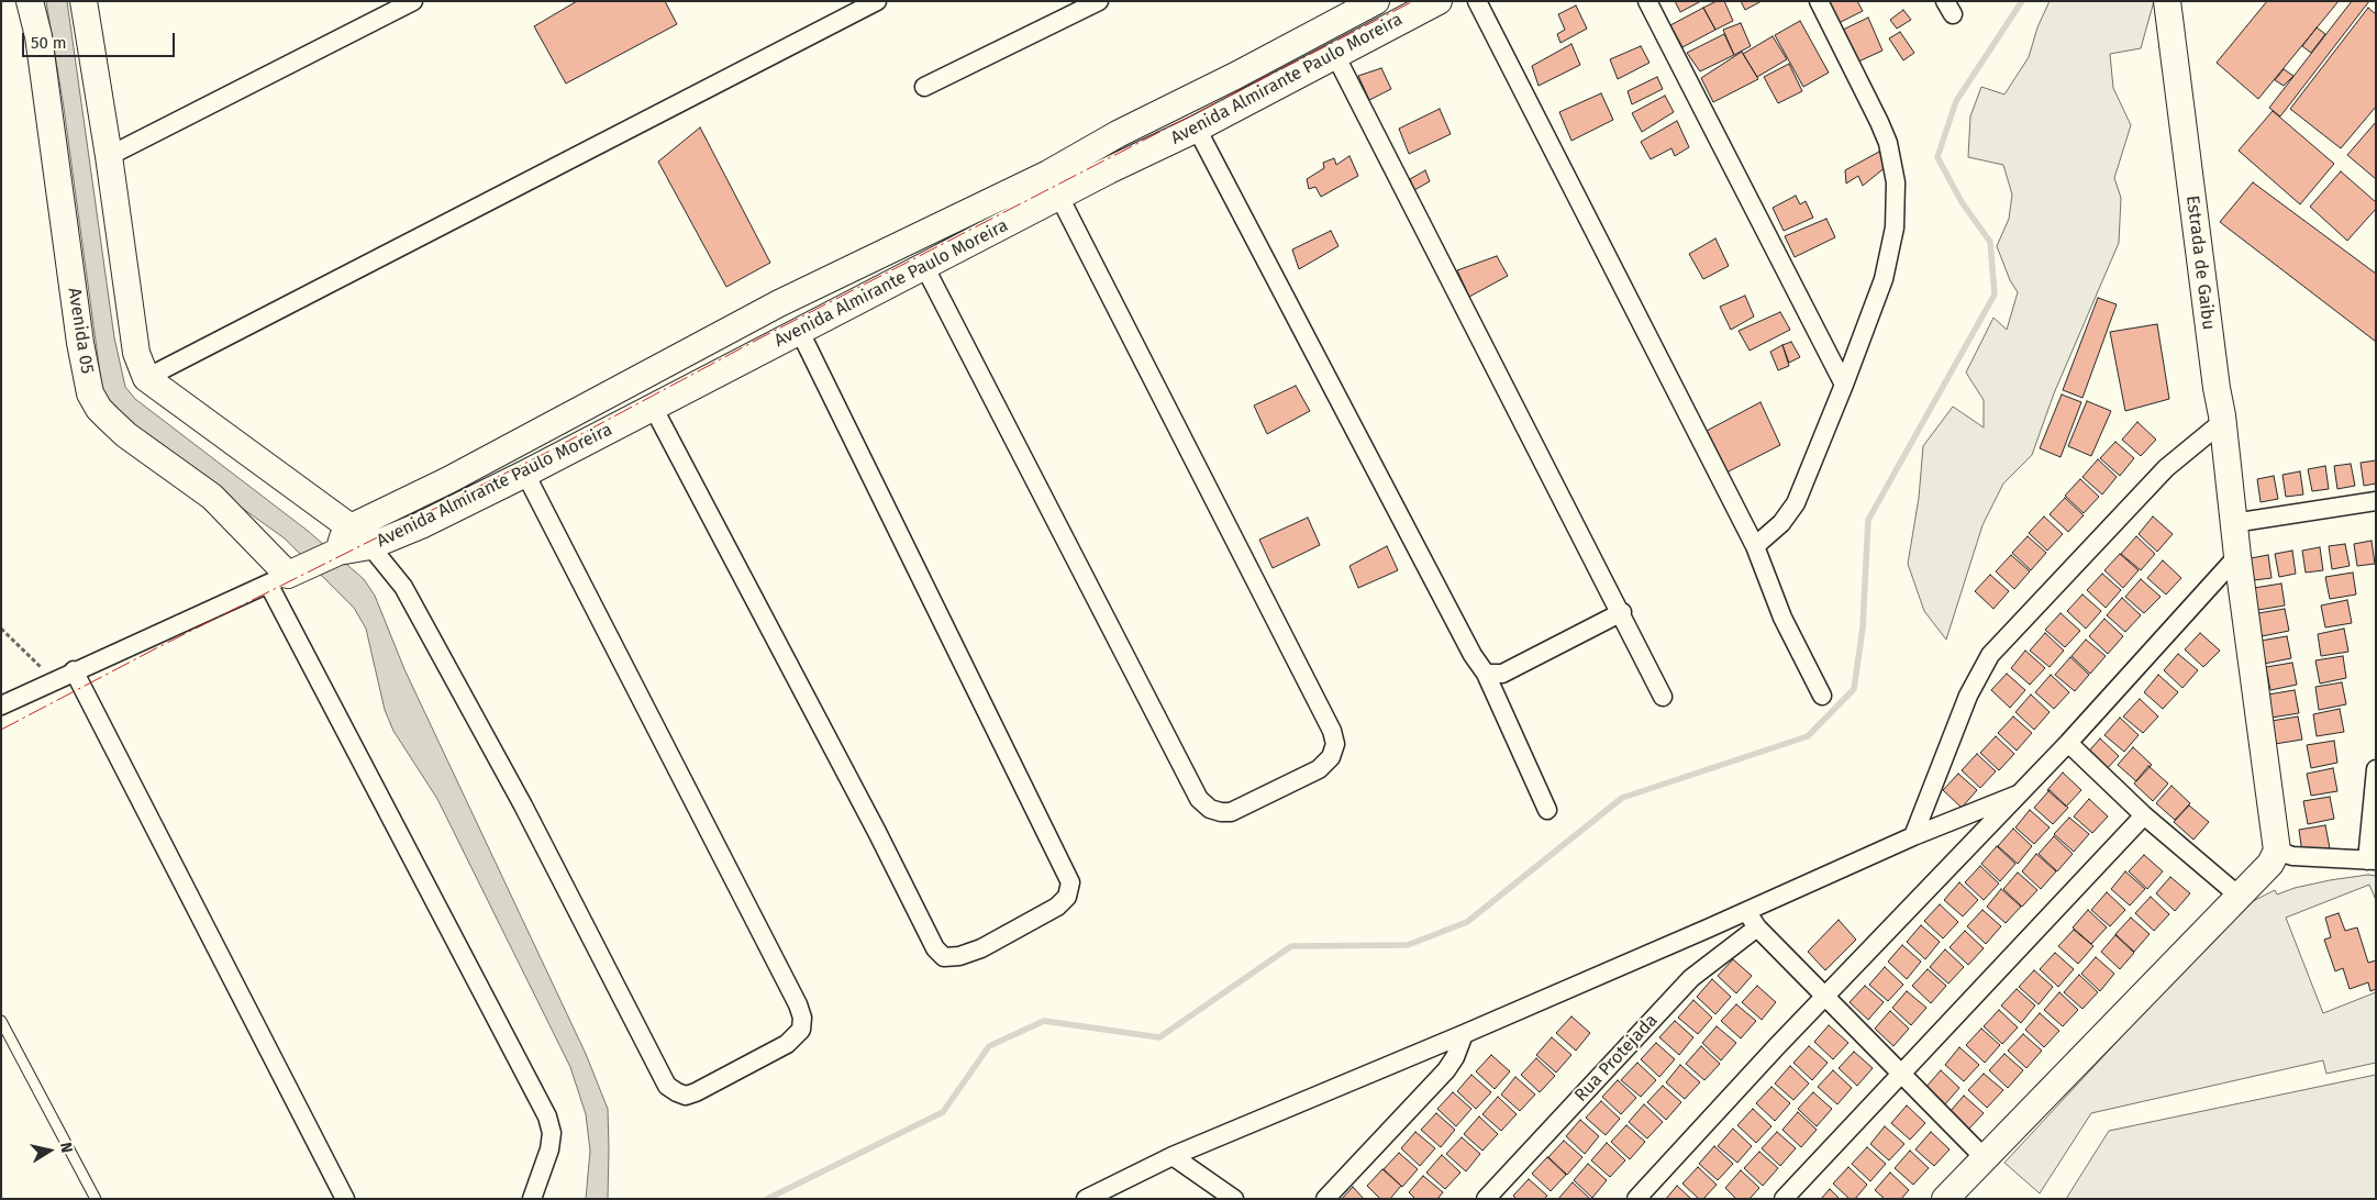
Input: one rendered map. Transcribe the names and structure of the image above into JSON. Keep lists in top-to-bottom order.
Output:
{
  "streets": {
    "main road": ["Avenida Almirante Paulo Moreira", "Estrada de Gaibu", "Avenida 05"],
    "street": ["Rua Protejada"]
  },
  "crossings": [
    ["Avenida Almirante Paulo Moreira", "Avenida 05"]
  ],
  "scale_bar": "50 m",
  "north": "right"
}
